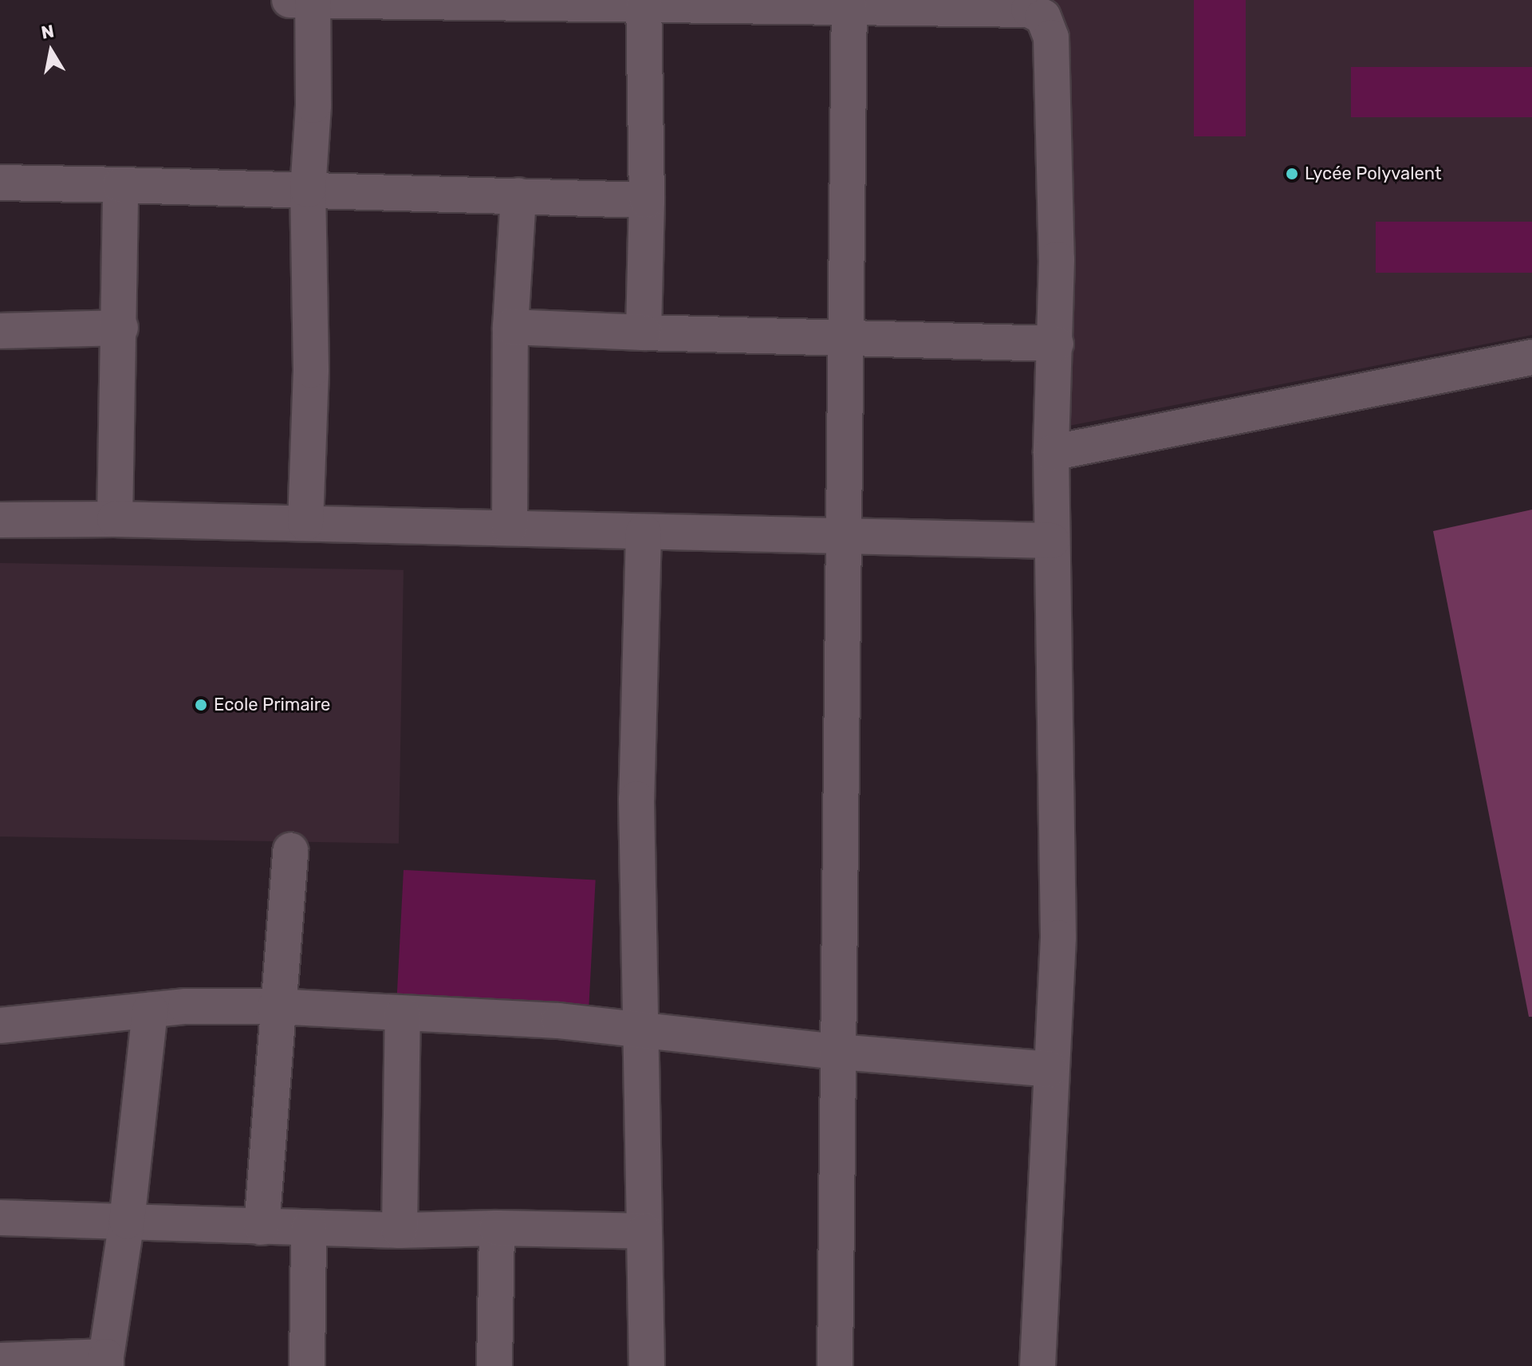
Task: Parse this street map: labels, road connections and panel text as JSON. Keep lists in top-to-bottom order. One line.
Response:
{"places":["Lycée Polyvalent","Ecole Primaire"],"north":"top"}
